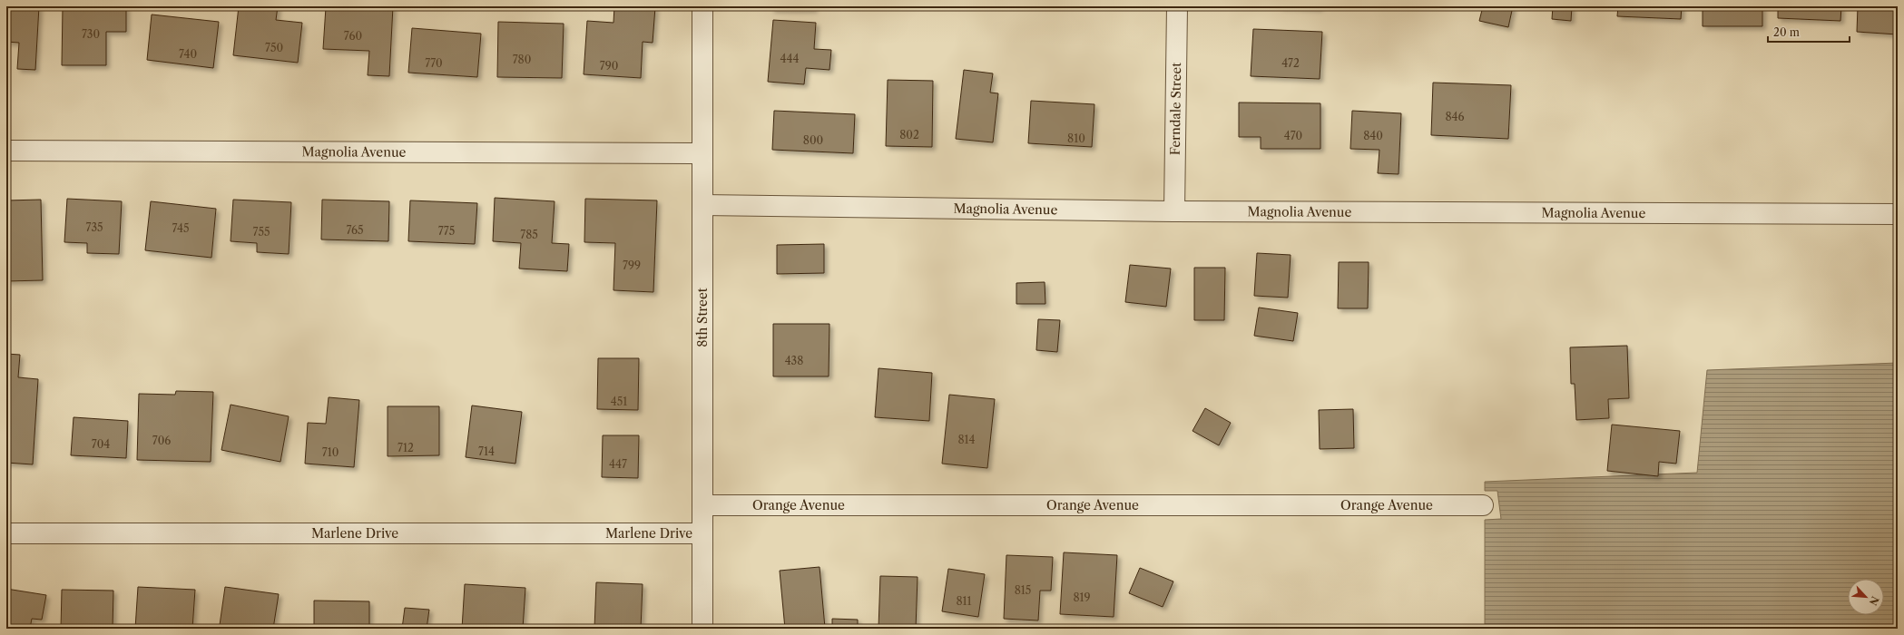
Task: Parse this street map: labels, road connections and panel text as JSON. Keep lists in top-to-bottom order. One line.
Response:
{"streets":{"street":["Ferndale Street","Magnolia Avenue","8th Street","Orange Avenue","Marlene Drive"]},"crossings":[["Ferndale Street","Magnolia Avenue"],["Magnolia Avenue","8th Street"],["8th Street","Orange Avenue"],["8th Street","Marlene Drive"]],"house_numbers":["730","760","750","740","444","780","770","472","790","846","802","470","840","810","800","735","745","765","775","755","785","799","438","451","814","706","704","712","714","710","447","815","819","811"],"scale_bar":"20 m","north":"bottom right"}
